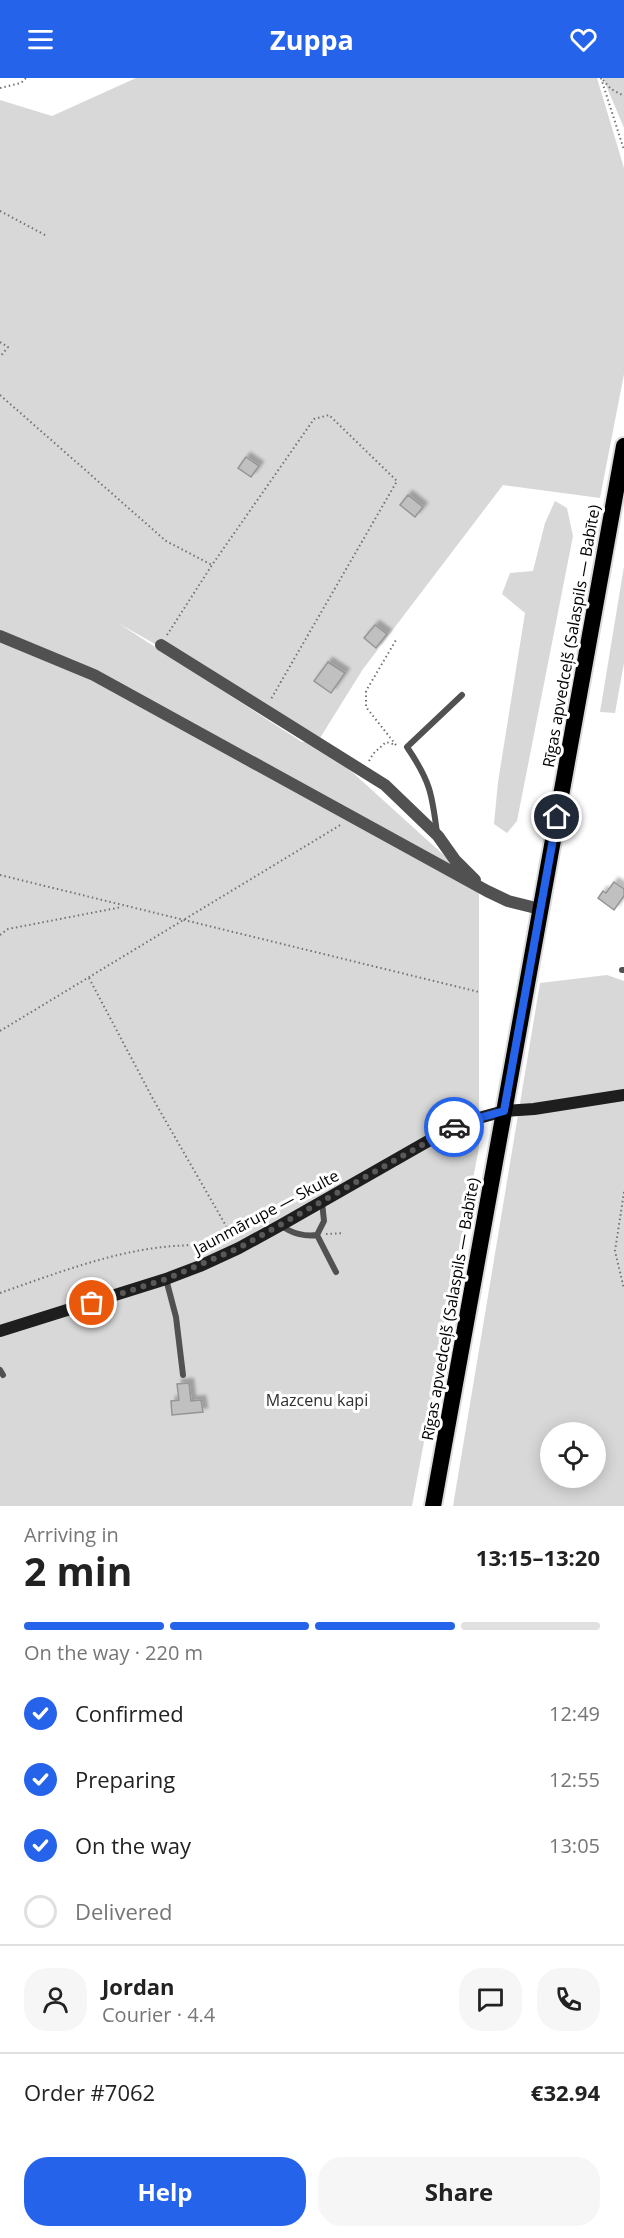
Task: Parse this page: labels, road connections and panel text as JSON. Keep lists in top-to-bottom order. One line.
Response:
{"streets":{"highway":["Rīgas apvedceļš (Salaspils — Babīte)"],"main road":["Jaunmārupe — Skulte"]},"crossings":[["Rīgas apvedceļš (Salaspils — Babīte)","Jaunmārupe — Skulte"]],"parks":["Mazcenu kapi"],"page":{"header":"Zuppa","heading":["2 min","Arriving in","13:15–13:20"],"panel":["Jordan","Courier · 4.4","Order #7062","€32.94"],"bar":"On the way · 220 m","list":[["Confirmed","12:49"],["Preparing","12:55"],["On the way","13:05"],"Delivered"],"buttons":["Help","Share"]}}
